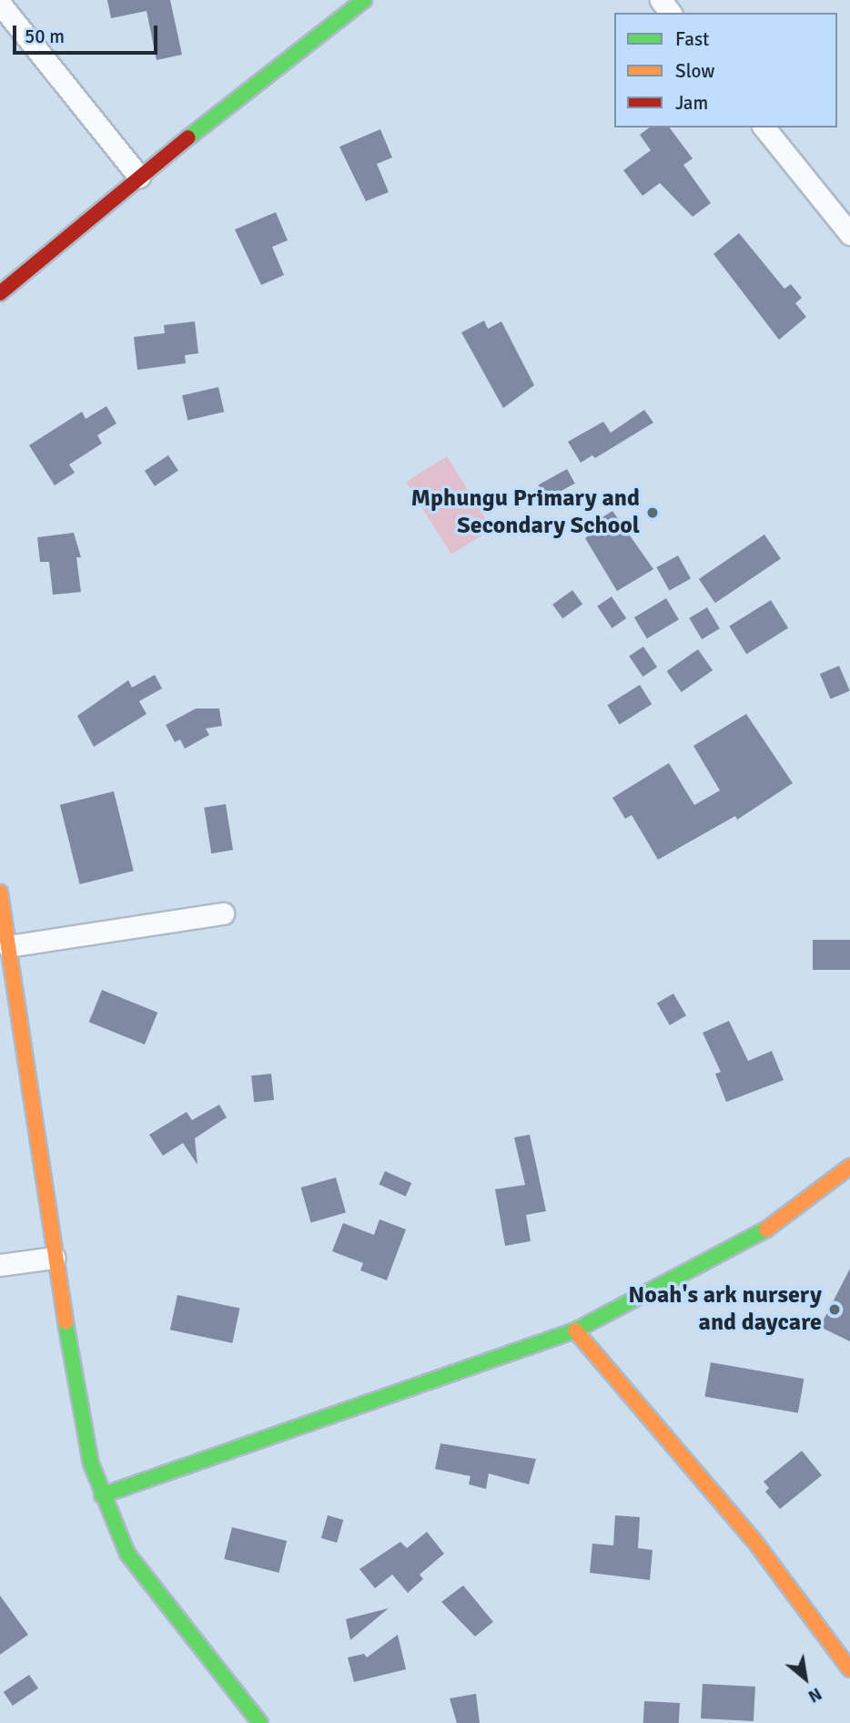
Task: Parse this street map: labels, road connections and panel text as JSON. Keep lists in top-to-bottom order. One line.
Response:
{"places":["Mphungu Primary and Secondary School","Noah's ark nursery and daycare"],"legend":["Fast","Slow","Jam"],"scale_bar":"50 m","north":"bottom right"}
